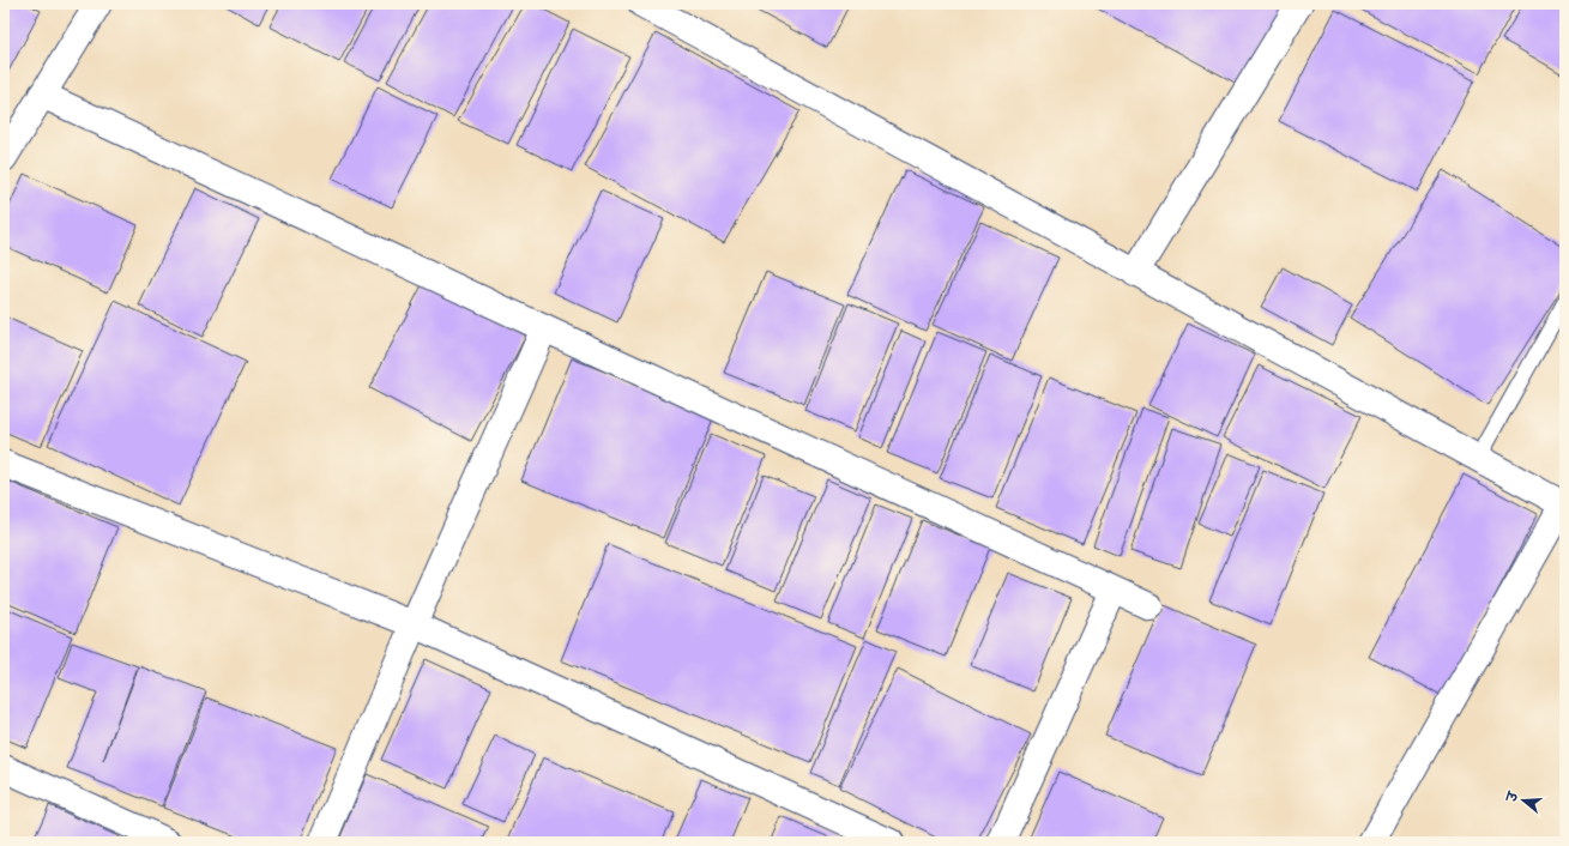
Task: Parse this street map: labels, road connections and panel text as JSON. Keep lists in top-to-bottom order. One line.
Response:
{"north":"left"}
